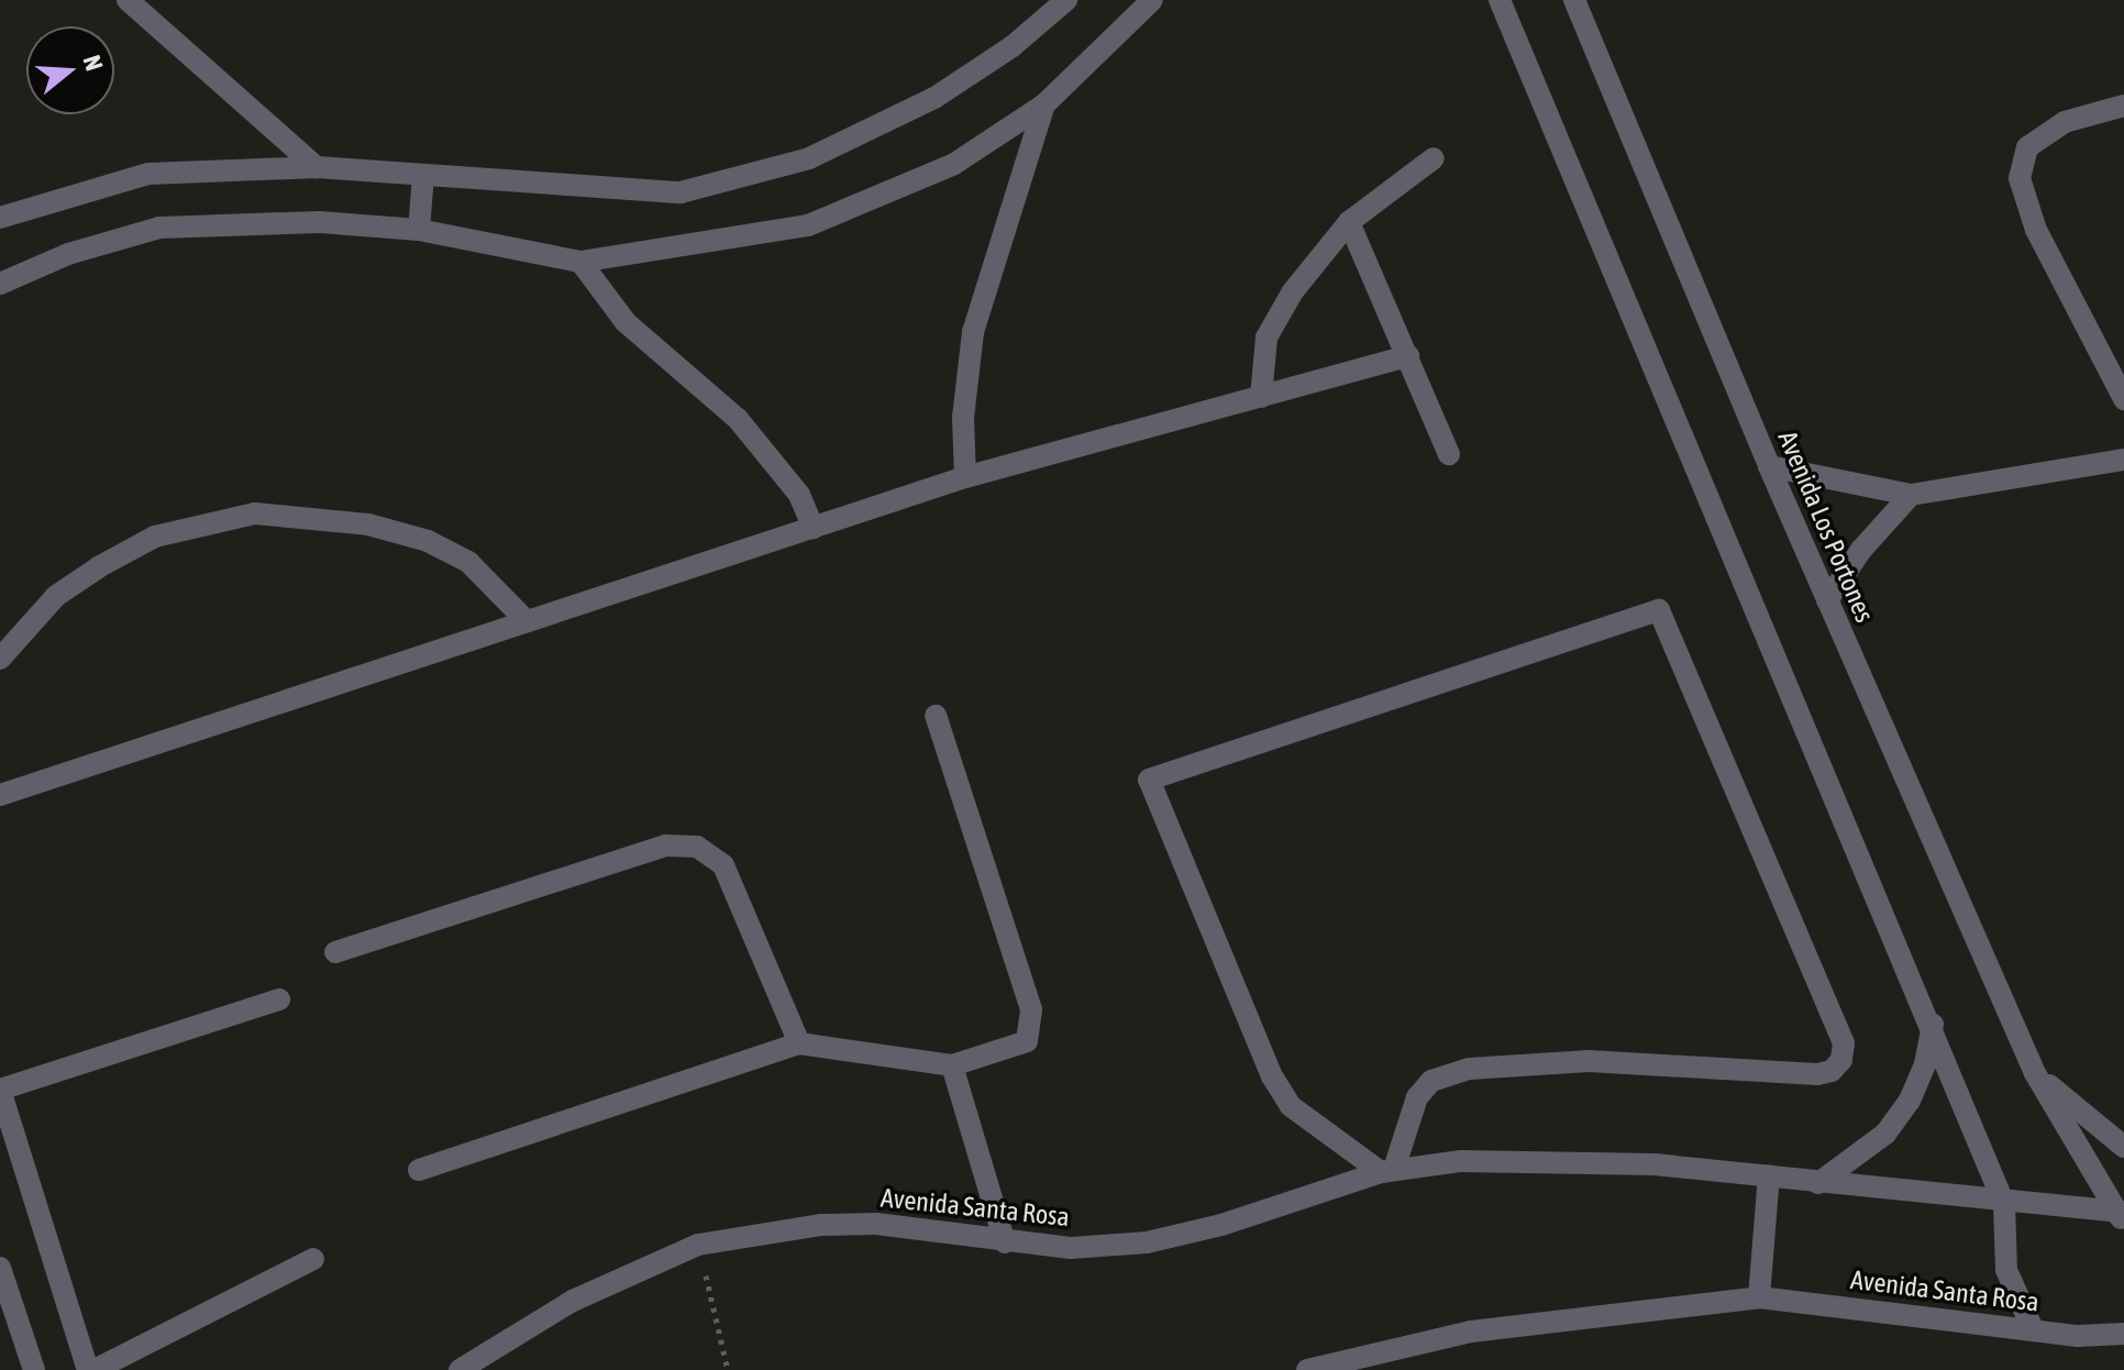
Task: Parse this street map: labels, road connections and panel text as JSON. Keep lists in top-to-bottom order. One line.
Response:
{"streets":{"street":["Avenida Los Portones","Avenida Santa Rosa"]},"crossings":[["Avenida Los Portones","Avenida Santa Rosa"]],"north":"right"}
